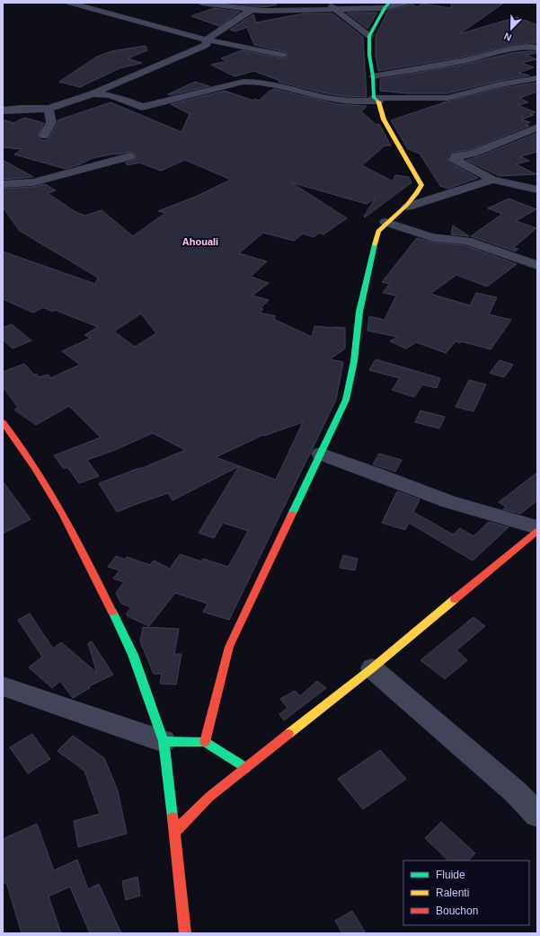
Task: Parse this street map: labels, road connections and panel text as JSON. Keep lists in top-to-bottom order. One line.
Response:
{"districts":["Ahouali"],"legend":["Fluide","Ralenti","Bouchon"],"north":"bottom left"}
